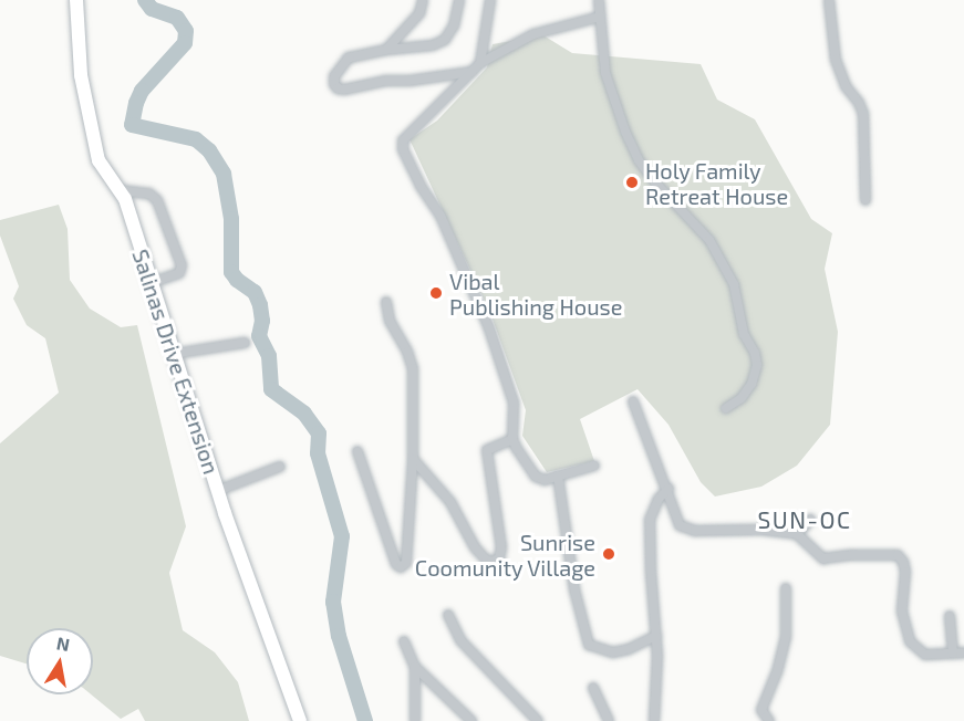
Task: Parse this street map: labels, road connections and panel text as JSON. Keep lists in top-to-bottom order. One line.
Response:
{"streets":{"street":["Salinas Drive Extension"]},"districts":["SUN-OC"],"places":["Holy Family Retreat House","Vibal Publishing House","Sunrise Coomunity Village"],"north":"top"}
